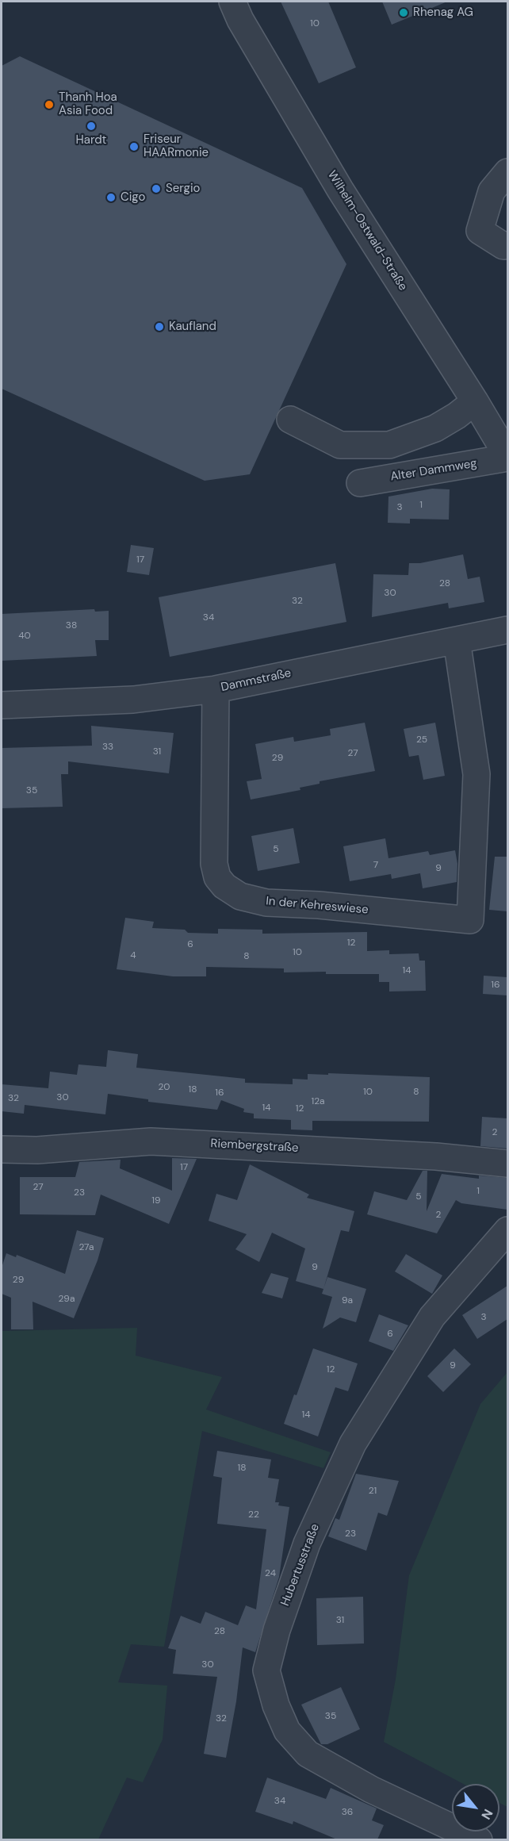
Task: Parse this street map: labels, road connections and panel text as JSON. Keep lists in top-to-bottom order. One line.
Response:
{"streets":{"street":["Wilhelm-Ostwald-Straße","Alter Dammweg","Dammstraße","In der Kehreswiese","Riembergstraße","Hubertusstraße"]},"crossings":[["Wilhelm-Ostwald-Straße","Alter Dammweg"],["Dammstraße","In der Kehreswiese"]],"places":["Rhenag AG","Thanh Hoa Asia Food","Hardt","Friseur HAARmonie","Sergio","Cigo","Kaufland"],"house_numbers":["10","1","3","17","28","30","32","34","38","40","25","33","31","27","29","35","5","7","9","12","6","10","4","8","14","16","20","18","10","8","16","30","32","12a","14","12","2","17","27","1","23","5","19","2","27a","9","29","29a","9a","3","6","9","12","14","18","21","22","23","24","31","28","30","35","32","34","36"],"north":"bottom right"}
